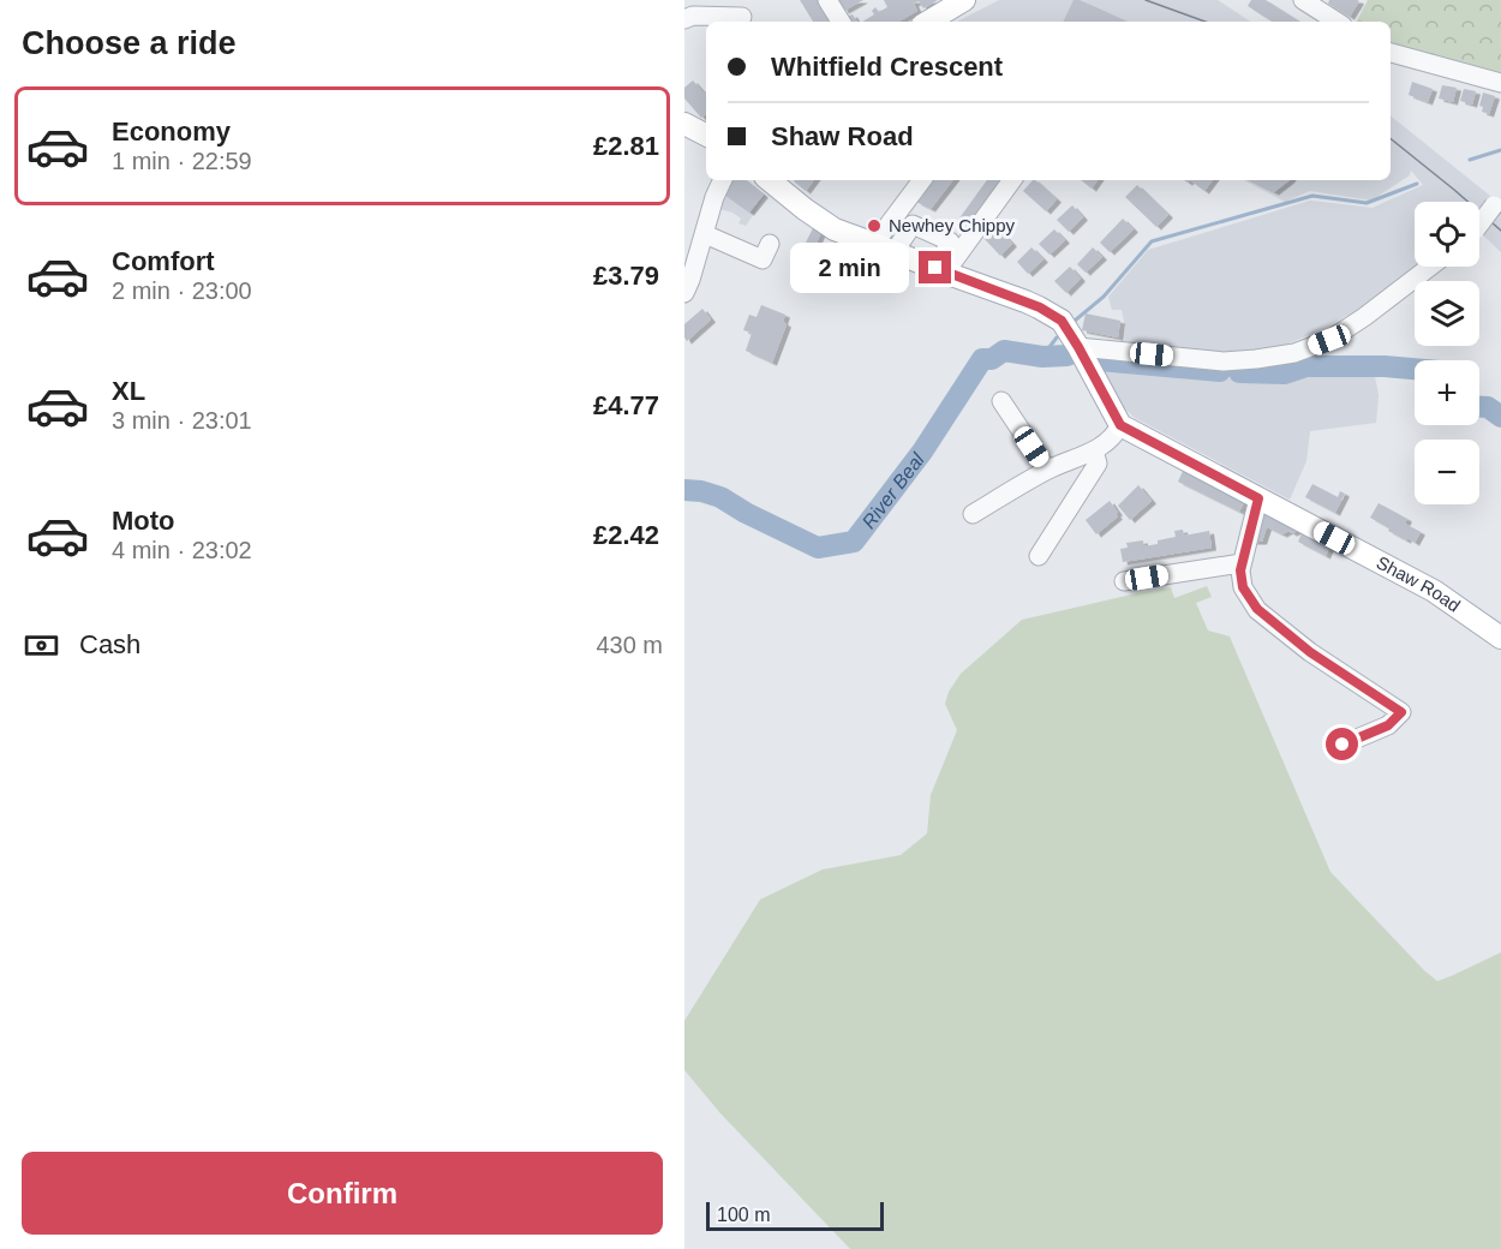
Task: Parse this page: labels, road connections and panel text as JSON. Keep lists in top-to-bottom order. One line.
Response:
{"streets":{"main road":["Shaw Road"]},"water":["River Beal"],"places":["Newhey Chippy"],"scale_bar":"100 m","page":{"heading":"Choose a ride","banner":["Whitfield Crescent","Shaw Road"],"list":[{"name":"Economy","note":"1 min · 22:59","value":"£2.81"},{"name":"Comfort","note":"2 min · 23:00","value":"£3.79"},{"name":"XL","note":"3 min · 23:01","value":"£4.77"},{"name":"Moto","note":"4 min · 23:02","value":"£2.42"}],"map_buttons":["+","−"],"bubble":"2 min","pay":["Cash","430 m"],"buttons":"Confirm","scale":"100 m"}}
